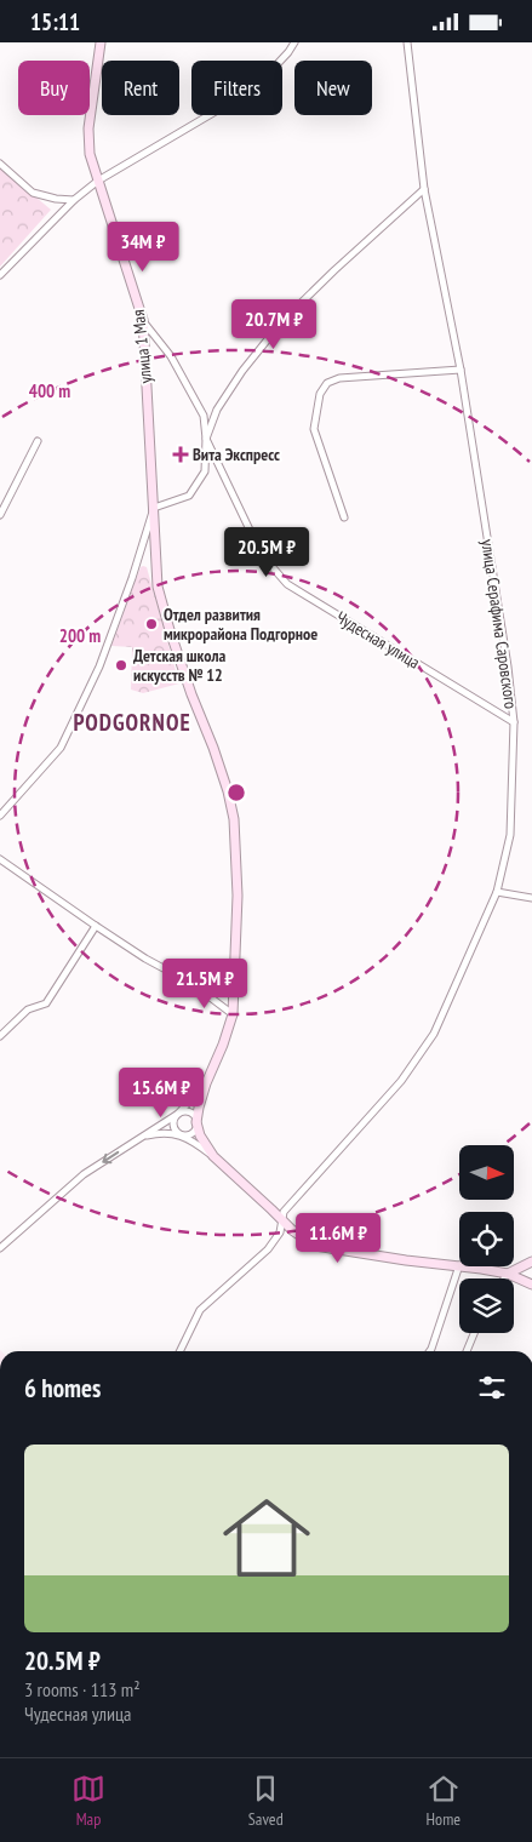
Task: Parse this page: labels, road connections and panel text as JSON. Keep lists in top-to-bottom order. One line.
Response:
{"streets":{"street":["улица 1 Мая","улица Серафима Саровского","Чудесная улица"]},"crossings":[["улица 1 Мая","Чудесная улица"],["улица Серафима Саровского","Чудесная улица"]],"districts":["PODGORNOE"],"places":{"health":["Вита Экспресс"],"other":["Отдел развития микрорайона Подгорное","Детская школа искусств № 12"]},"north":"right","page":{"status":"15:11","chip":["Buy","Rent","Filters","New"],"price":["34M ₽","20.7M ₽","20.5M ₽","21.5M ₽","15.6M ₽","11.6M ₽"],"heading":"6 homes","list":[{"name":"20.5M ₽","note":"3 rooms · 113 m² · Чудесная улица"}],"tabs":["Map","Saved","Home"]},"rings":["400 m","200 m"]}
